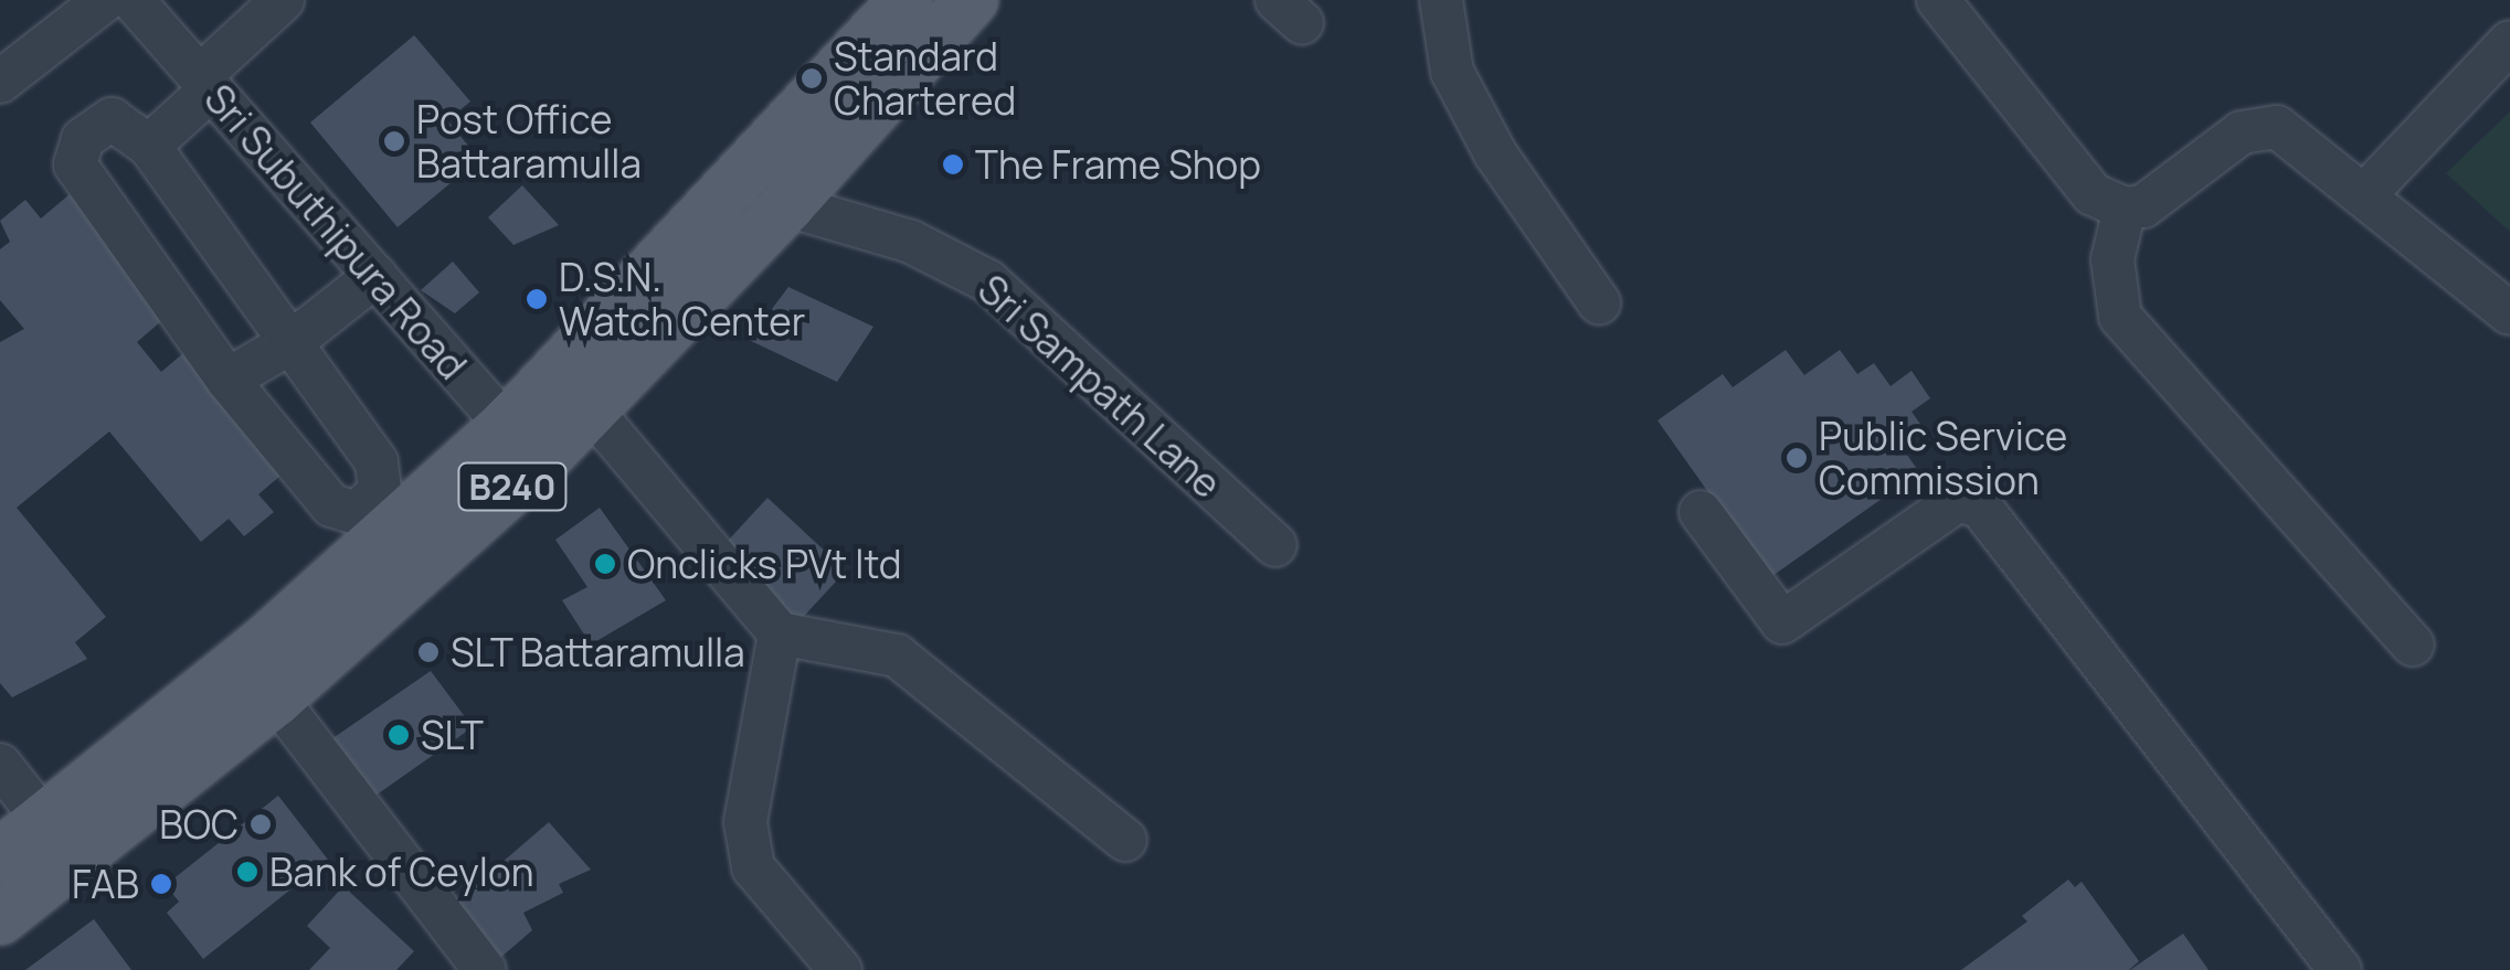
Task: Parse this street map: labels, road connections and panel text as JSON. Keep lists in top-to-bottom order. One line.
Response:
{"streets":{"main road":["B240"],"street":["Sri Subuthipura Road","Sri Sampath Lane"]},"crossings":[["Sri Subuthipura Road","B240"],["Sri Sampath Lane","B240"]],"places":["Standard Chartered","Post Office Battaramulla","The Frame Shop","D.S.N. Watch Center","Public Service Commission","Onclicks PVt ltd","SLT Battaramulla","SLT","BOC","Bank of Ceylon","FAB"]}
